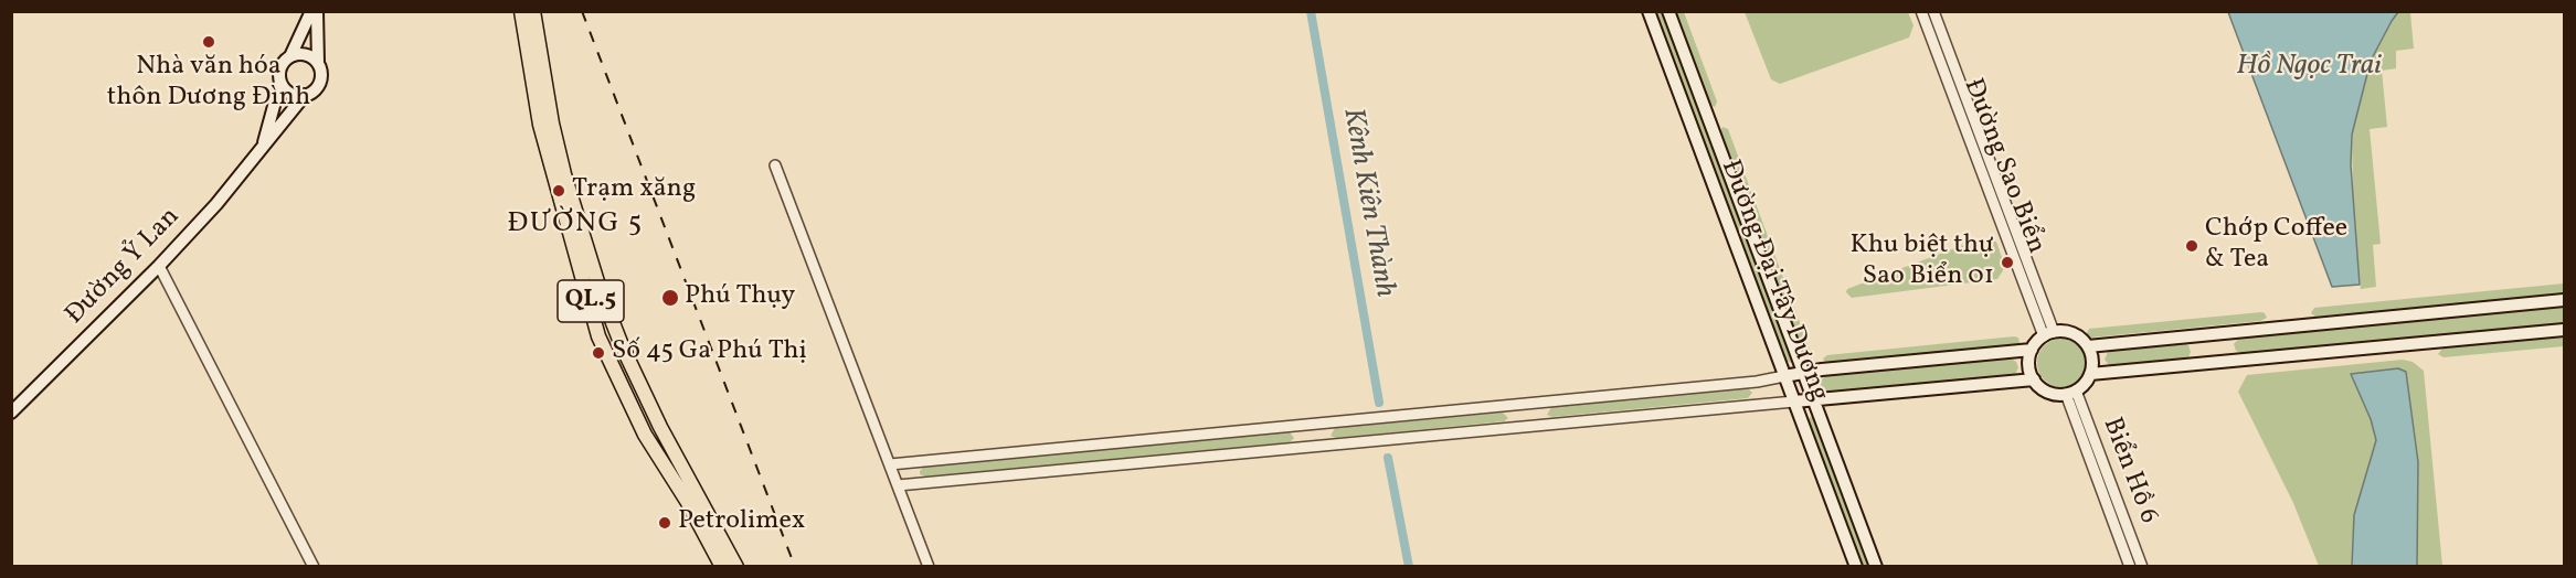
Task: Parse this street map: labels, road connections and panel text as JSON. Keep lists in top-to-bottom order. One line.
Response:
{"streets":{"highway":["QL.5"],"main road":["Đường Ỷ Lan","Đường Đại Tây Dương"],"street":["Đường Sao Biển","Biển Hồ 6"]},"crossings":[["Đường Sao Biển","Biển Hồ 6"]],"districts":["ĐƯỜNG 5"],"water":["Hồ Ngọc Trai","Kênh Kiên Thành"],"places":["Nhà văn hóa thôn Dương Đình","Trạm xăng","Chớp Coffee & Tea","Khu biệt thự Sao Biển 01","Phú Thụy","Số 45 Ga Phú Thị","Petrolimex"]}
